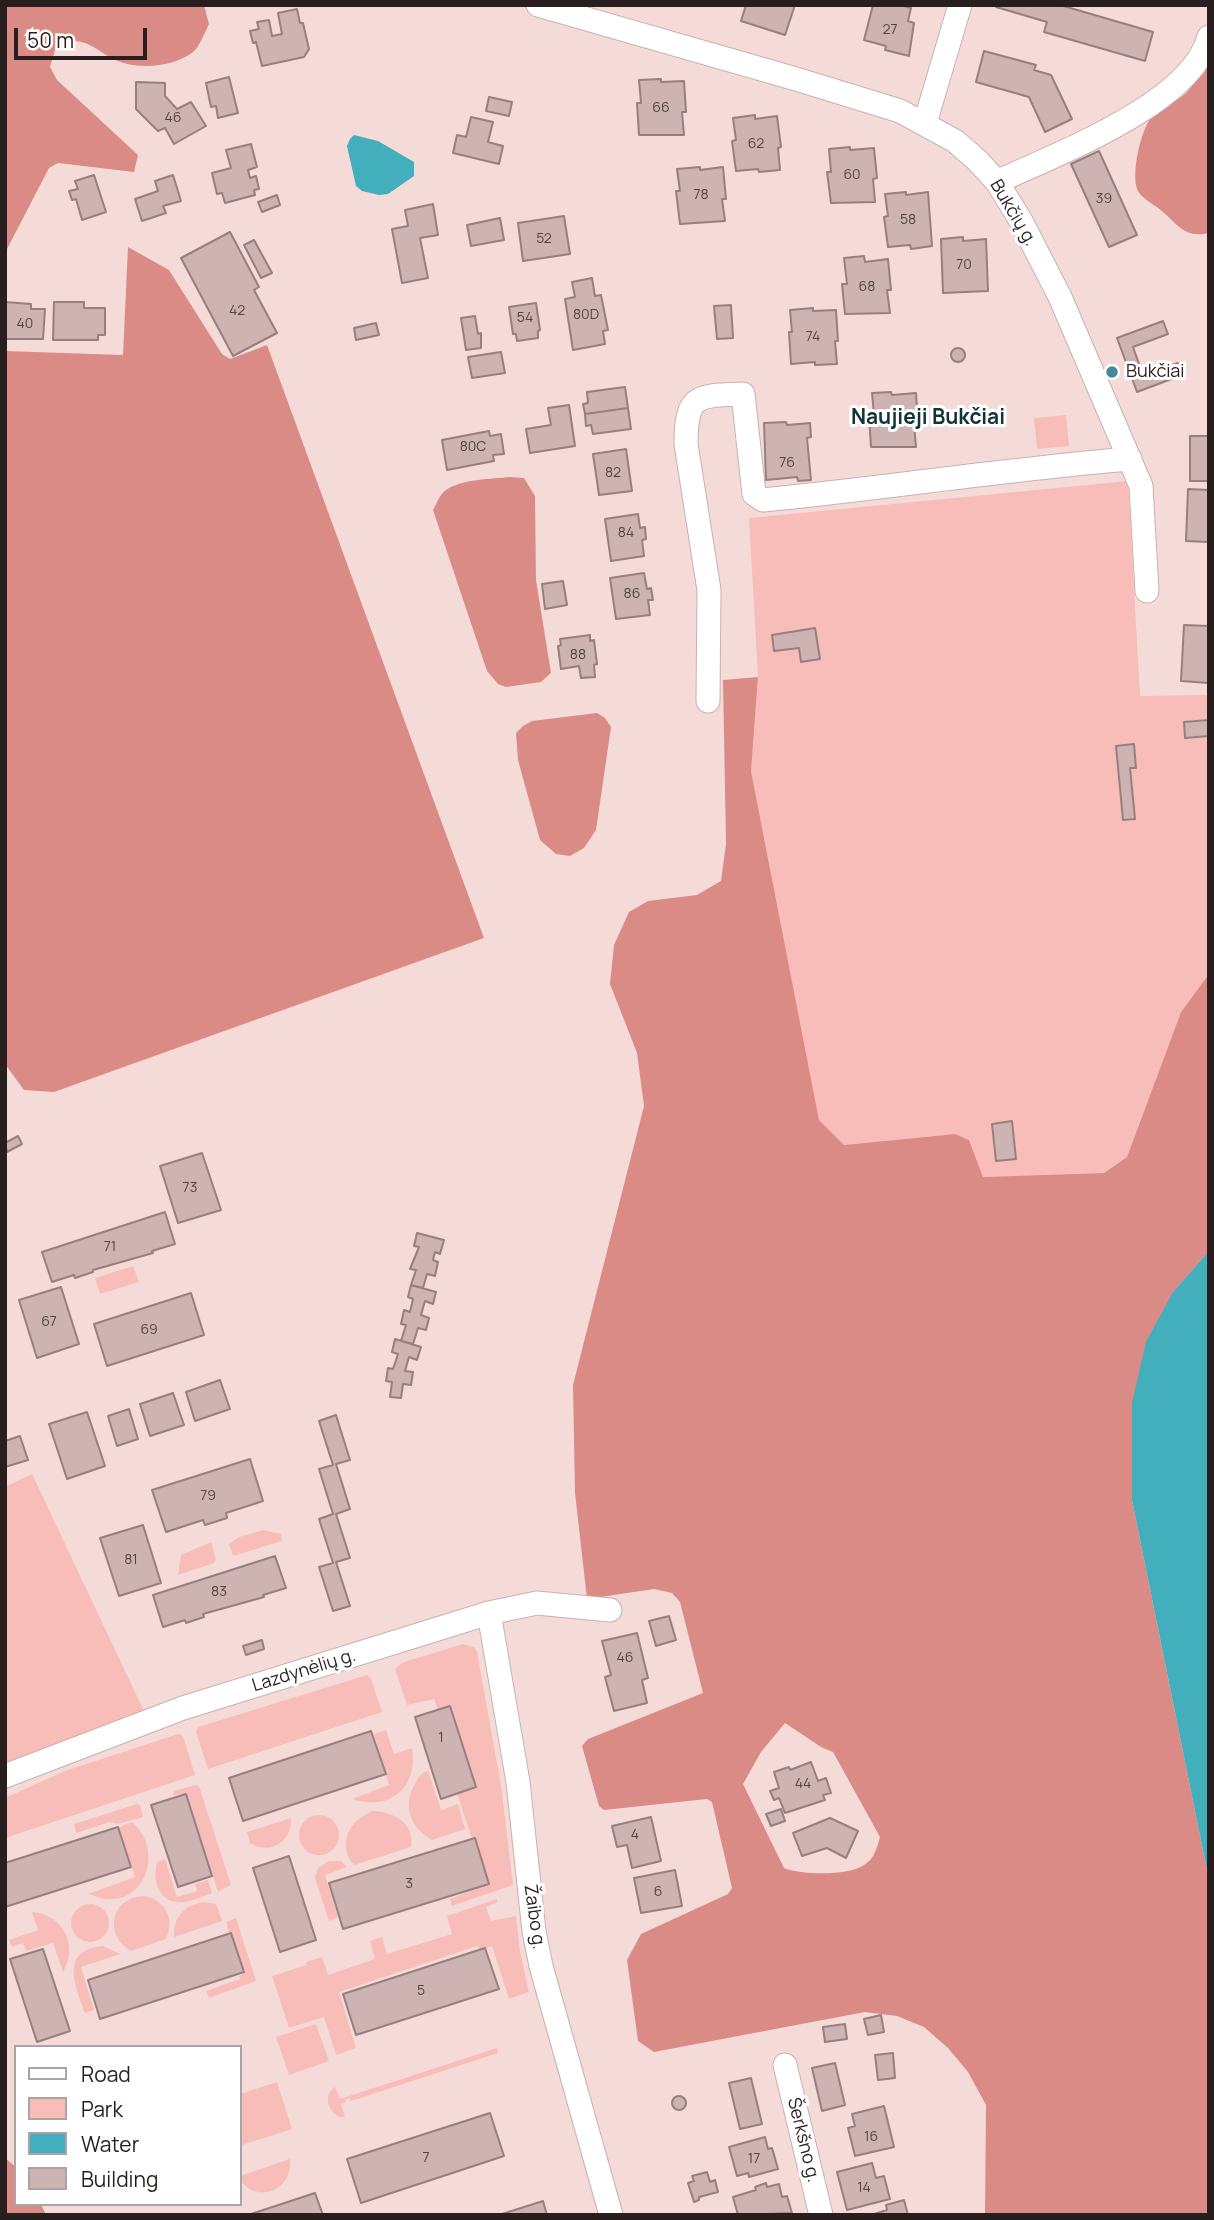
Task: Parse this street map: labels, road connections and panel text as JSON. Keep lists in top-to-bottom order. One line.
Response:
{"streets":{"street":["Bukčių g.","Lazdynėlių g.","Žaibo g.","Šerkšno g."]},"crossings":[["Lazdynėlių g.","Žaibo g."]],"districts":["Naujieji Bukčiai"],"places":["Bukčiai"],"house_numbers":["27","66","46","62","60","78","39","58","52","70","68","42","80D","54","40","74","80C","76","82","84","86","88","73","71","67","69","79","81","83","46","1","44","4","3","6","5","16","7","17","14"],"legend":["Road","Park","Water","Building"],"scale_bar":"50 m"}
